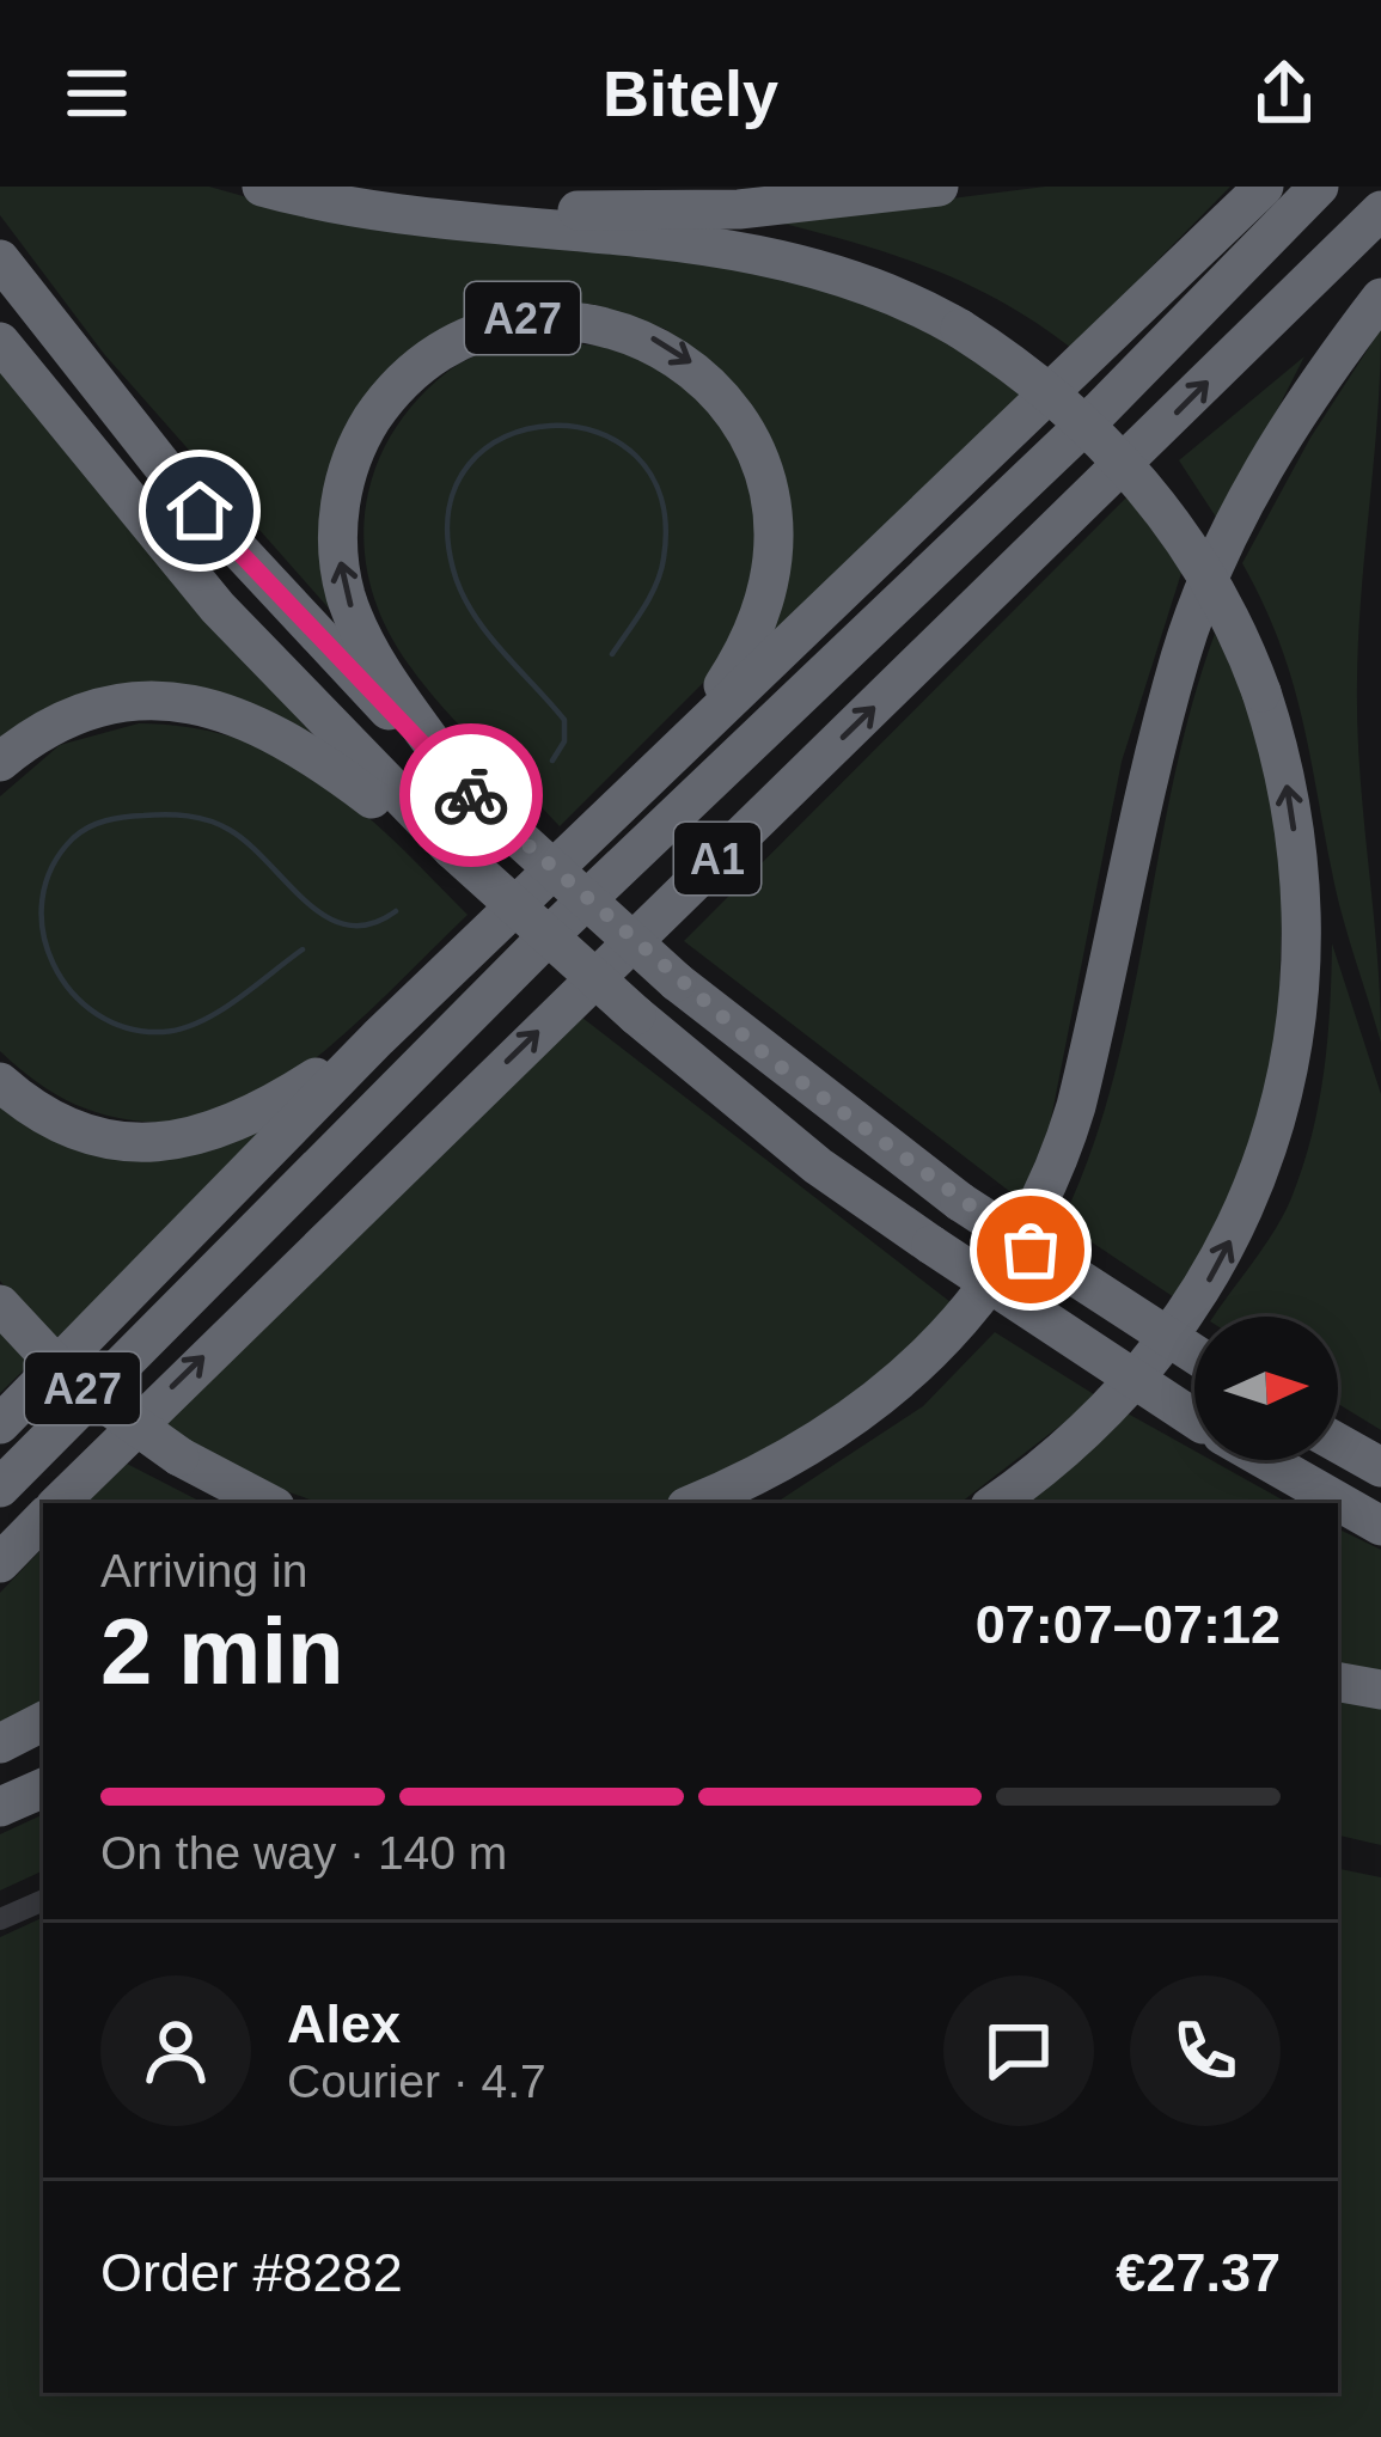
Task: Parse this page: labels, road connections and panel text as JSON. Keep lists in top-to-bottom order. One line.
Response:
{"streets":{"highway":["A27","A1"]},"crossings":[["A27","A1"]],"north":"right","page":{"header":"Bitely","heading":["2 min","Arriving in","07:07–07:12"],"panel":["Alex","Courier · 4.7","Order #8282","€27.37"],"bar":"On the way · 140 m"}}
